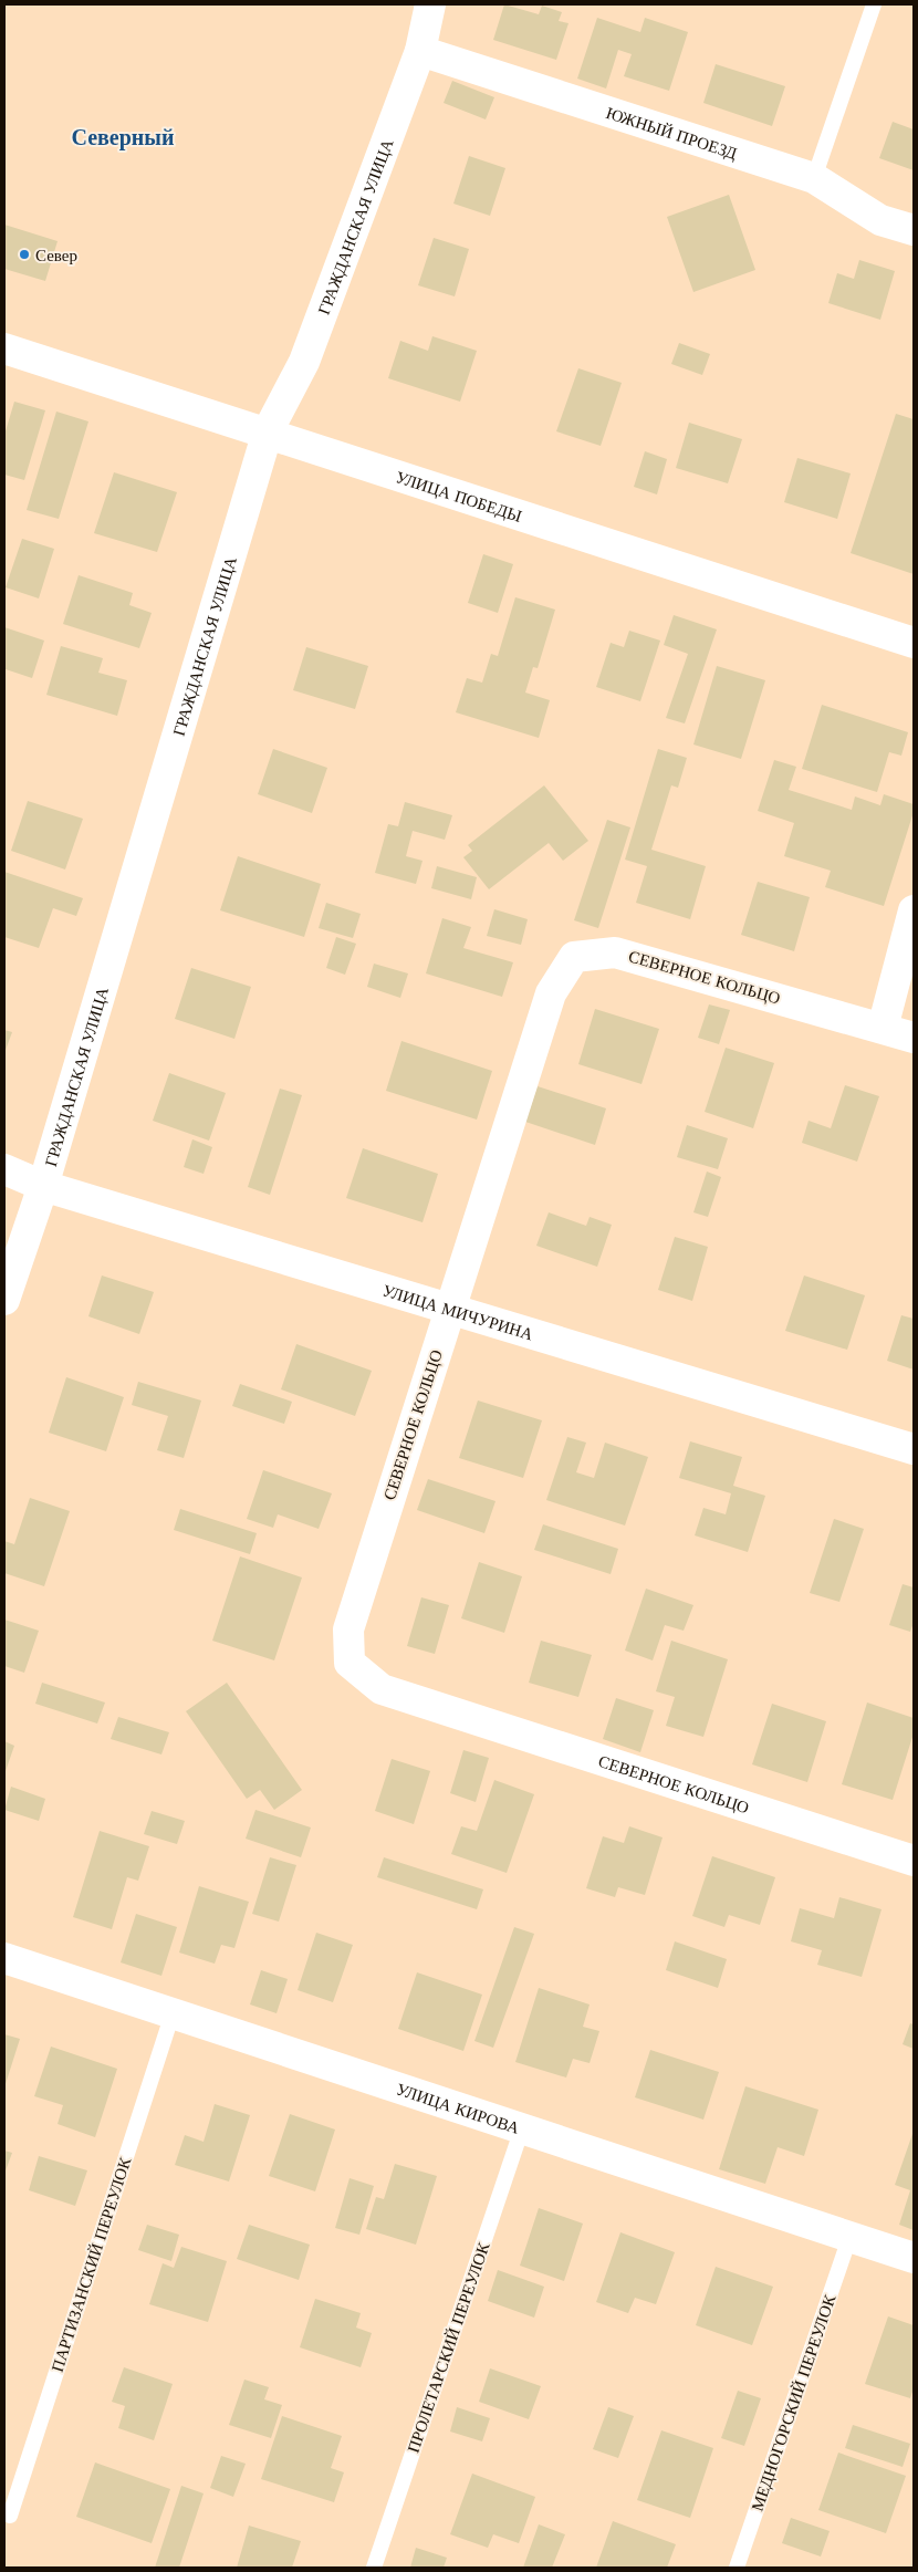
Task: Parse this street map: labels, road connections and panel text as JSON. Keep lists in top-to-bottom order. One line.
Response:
{"streets":{"street":["ЮЖНЫЙ ПРОЕЗД","ГРАЖДАНСКАЯ УЛИЦА","УЛИЦА ПОБЕДЫ","СЕВЕРНОЕ КОЛЬЦО","УЛИЦА МИЧУРИНА","УЛИЦА КИРОВА"],"lane":["ПАРТИЗАНСКИЙ ПЕРЕУЛОК","ПРОЛЕТАРСКИЙ ПЕРЕУЛОК","МЕДНОГОРСКИЙ ПЕРЕУЛОК"]},"crossings":[["ЮЖНЫЙ ПРОЕЗД","ГРАЖДАНСКАЯ УЛИЦА"],["ГРАЖДАНСКАЯ УЛИЦА","УЛИЦА ПОБЕДЫ"],["ГРАЖДАНСКАЯ УЛИЦА","УЛИЦА МИЧУРИНА"],["СЕВЕРНОЕ КОЛЬЦО","УЛИЦА МИЧУРИНА"],["УЛИЦА КИРОВА","ПАРТИЗАНСКИЙ ПЕРЕУЛОК"],["УЛИЦА КИРОВА","ПРОЛЕТАРСКИЙ ПЕРЕУЛОК"],["УЛИЦА КИРОВА","МЕДНОГОРСКИЙ ПЕРЕУЛОК"]],"districts":["Северный"],"places":["Север"]}
